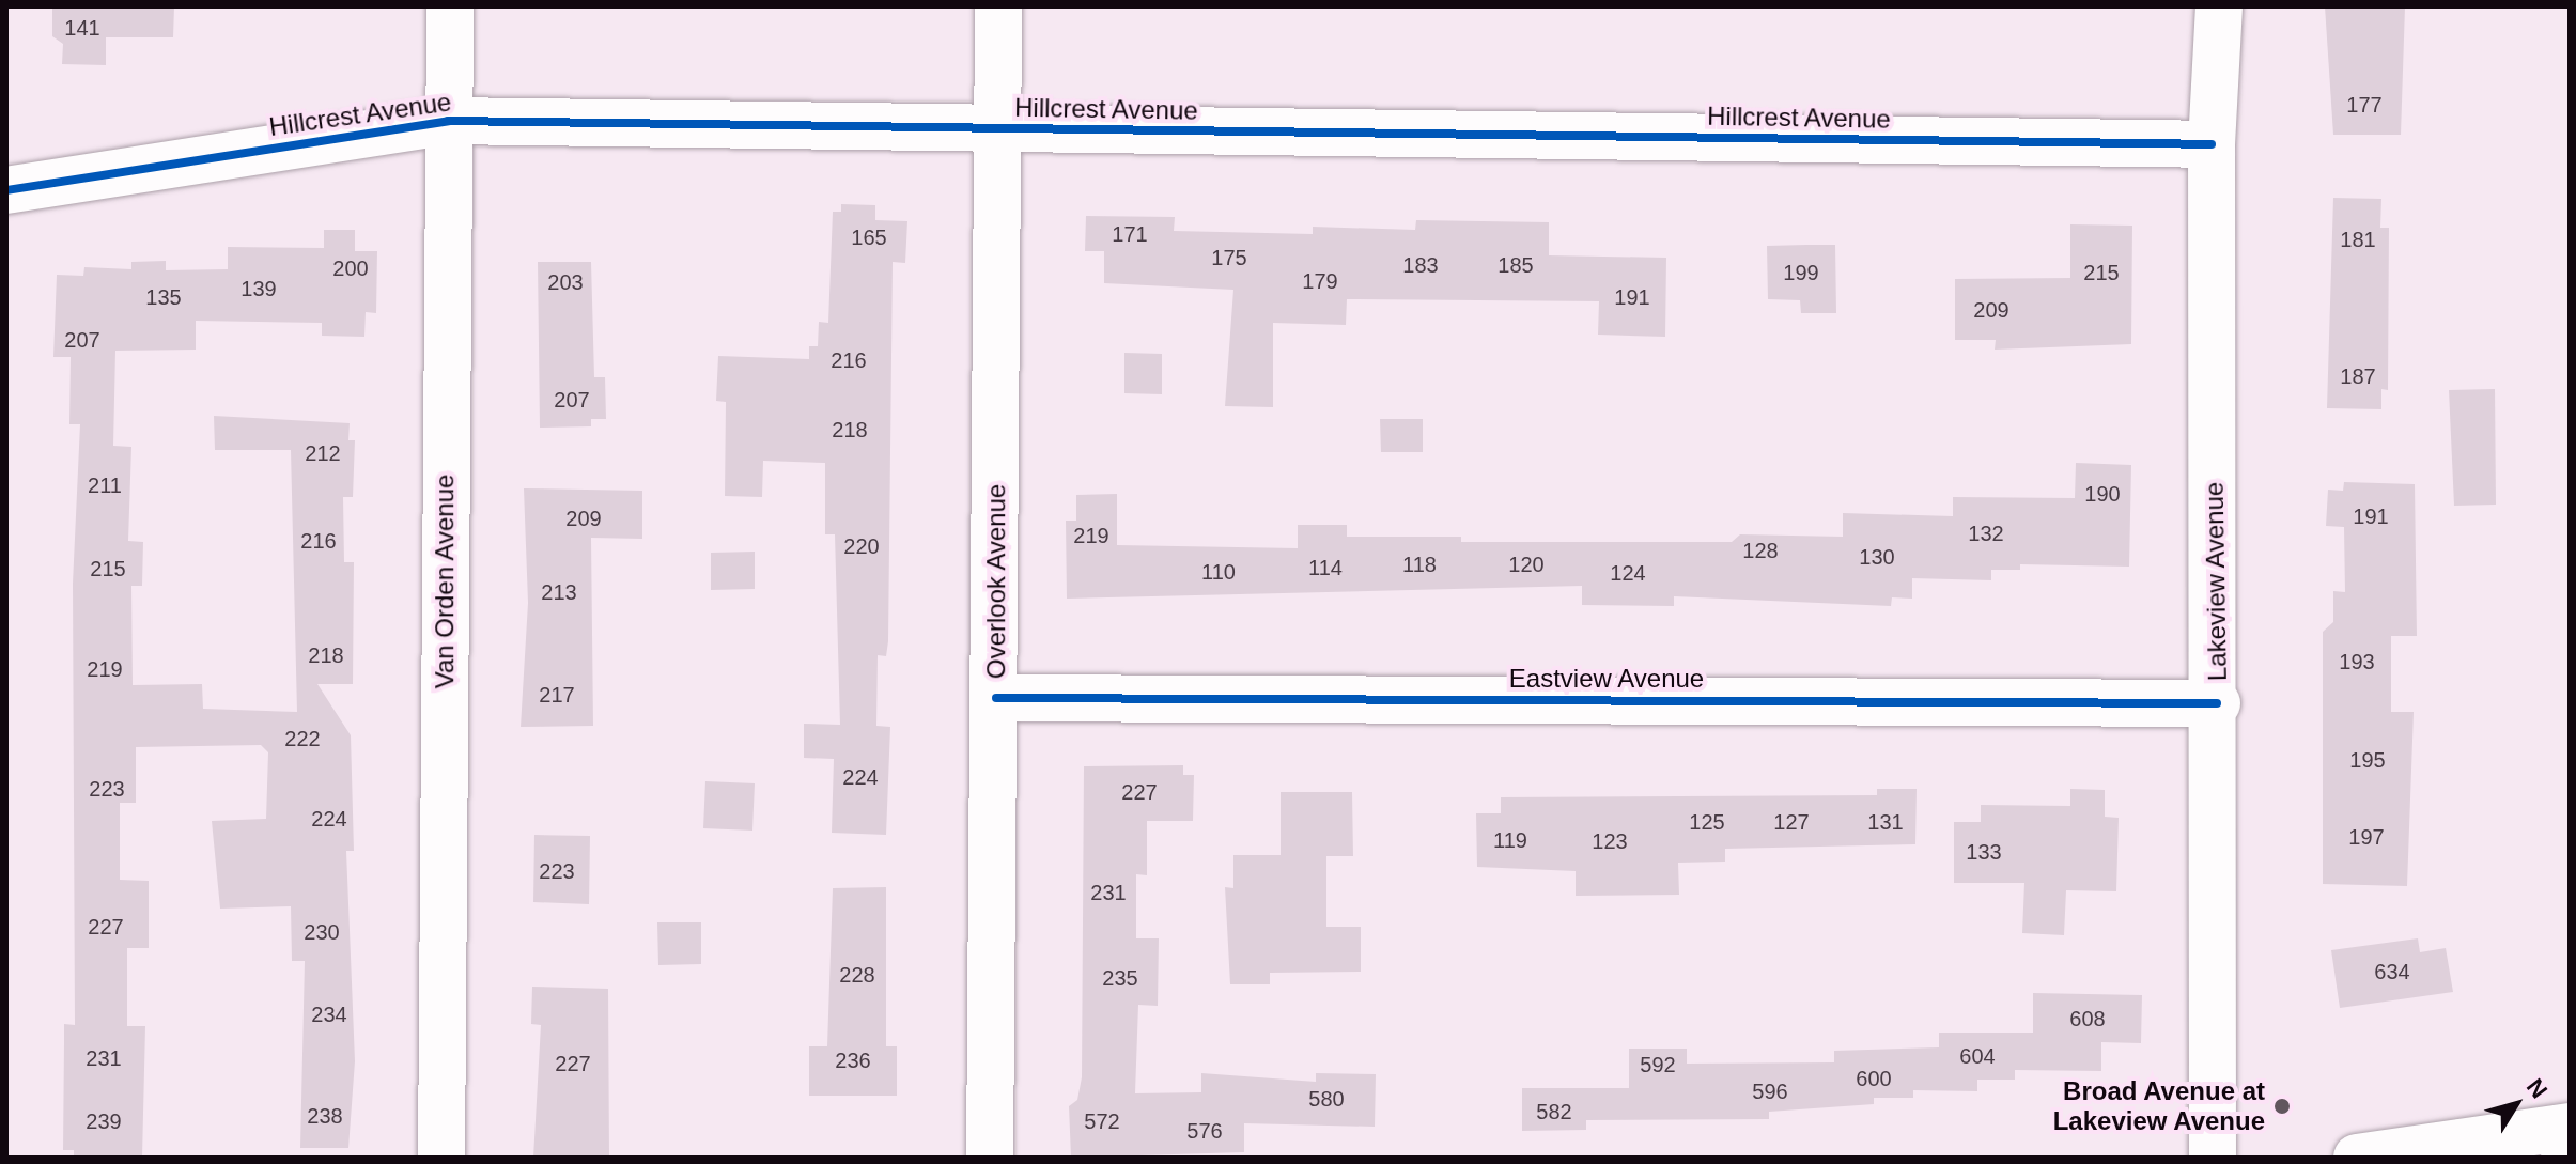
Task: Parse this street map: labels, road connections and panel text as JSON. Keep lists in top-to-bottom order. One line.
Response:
{"streets":{"main road":["Hillcrest Avenue","Van Orden Avenue","Overlook Avenue","Lakeview Avenue","Eastview Avenue"]},"crossings":[["Hillcrest Avenue","Van Orden Avenue"],["Hillcrest Avenue","Overlook Avenue"],["Hillcrest Avenue","Lakeview Avenue"],["Overlook Avenue","Eastview Avenue"],["Lakeview Avenue","Eastview Avenue"]],"places":["Broad Avenue at Lakeview Avenue"],"house_numbers":["141","177","171","165","181","175","183","185","200","199","215","179","203","139","135","191","209","207","216","187","207","218","212","211","190","191","209","132","219","216","220","128","130","118","120","114","215","110","124","213","218","193","219","217","222","195","224","223","227","224","125","127","131","197","119","123","133","223","231","227","230","634","228","235","234","608","604","231","236","227","592","600","596","580","582","238","239","572","576"],"north":"top right"}
